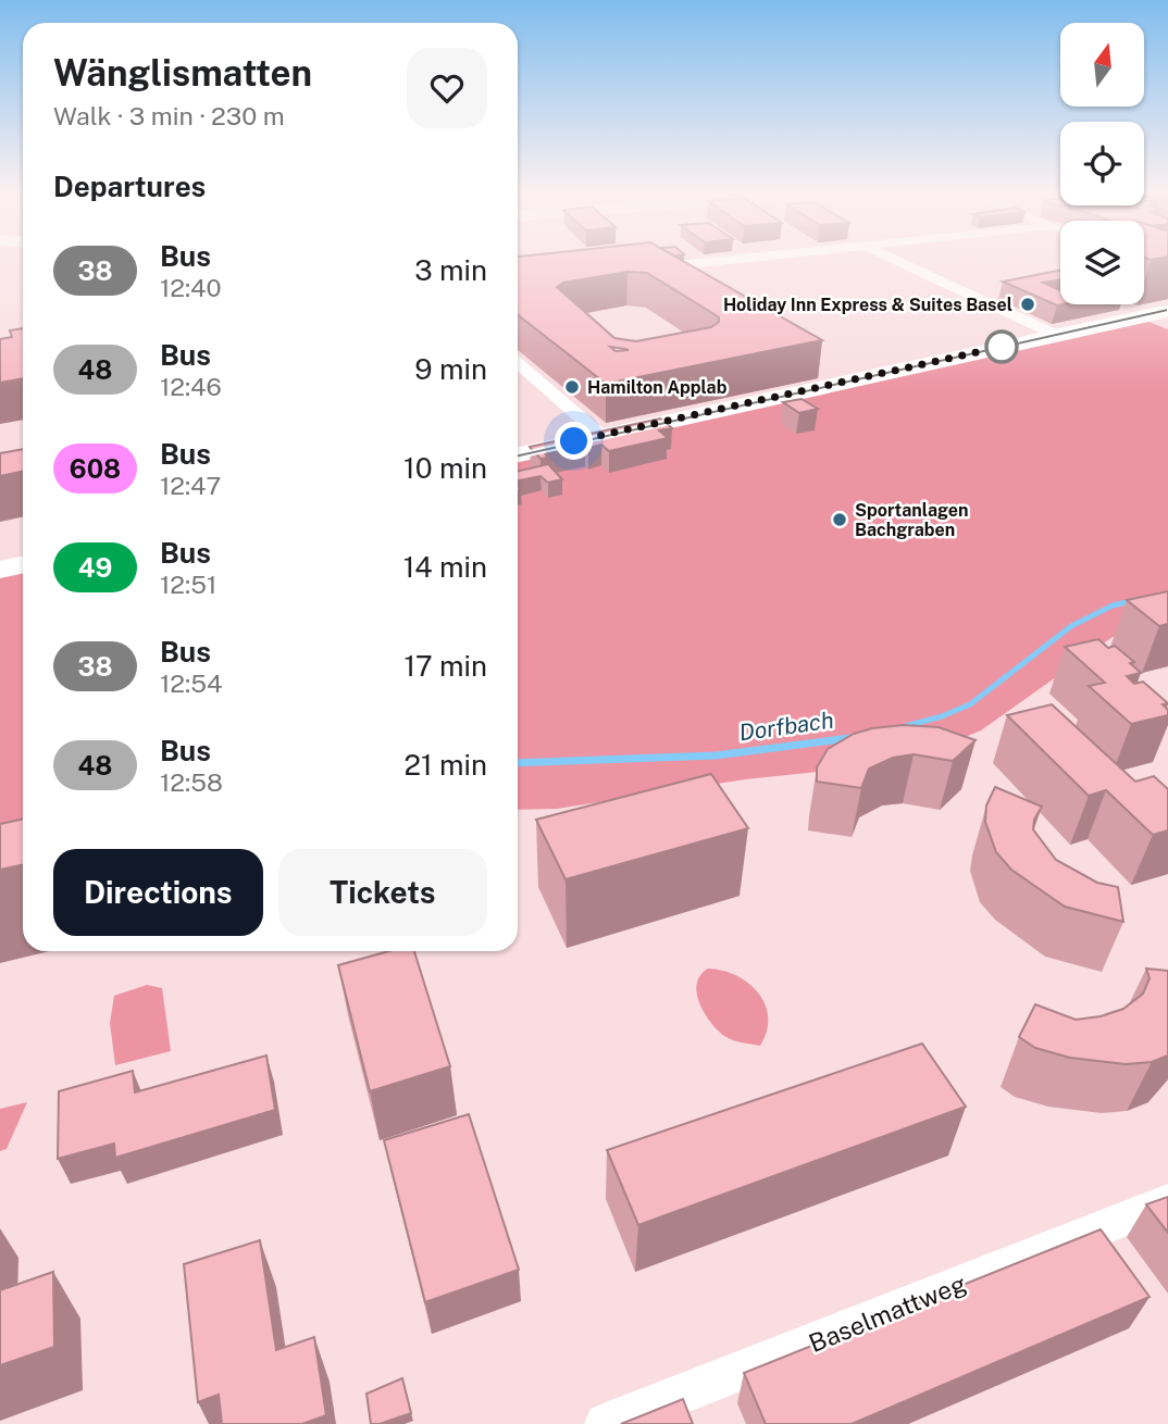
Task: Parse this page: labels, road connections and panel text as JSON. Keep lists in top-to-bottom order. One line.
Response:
{"streets":{"street":["Baselmattweg"]},"water":["Dorfbach"],"places":["Holiday Inn Express & Suites Basel","Hamilton Applab","Sportanlagen Bachgraben"],"lines":["bus line 38"],"north":"top","page":{"heading":[["Wänglismatten","Walk · 3 min · 230 m"],"Departures"],"list":[{"mark":"38","name":"Bus","note":"12:40","value":"3 min"},{"mark":"48","name":"Bus","note":"12:46","value":"9 min"},{"mark":"608","name":"Bus","note":"12:47","value":"10 min"},{"mark":"49","name":"Bus","note":"12:51","value":"14 min"},{"mark":"38","name":"Bus","note":"12:54","value":"17 min"},{"mark":"48","name":"Bus","note":"12:58","value":"21 min"}],"buttons":["Directions","Tickets"]}}
